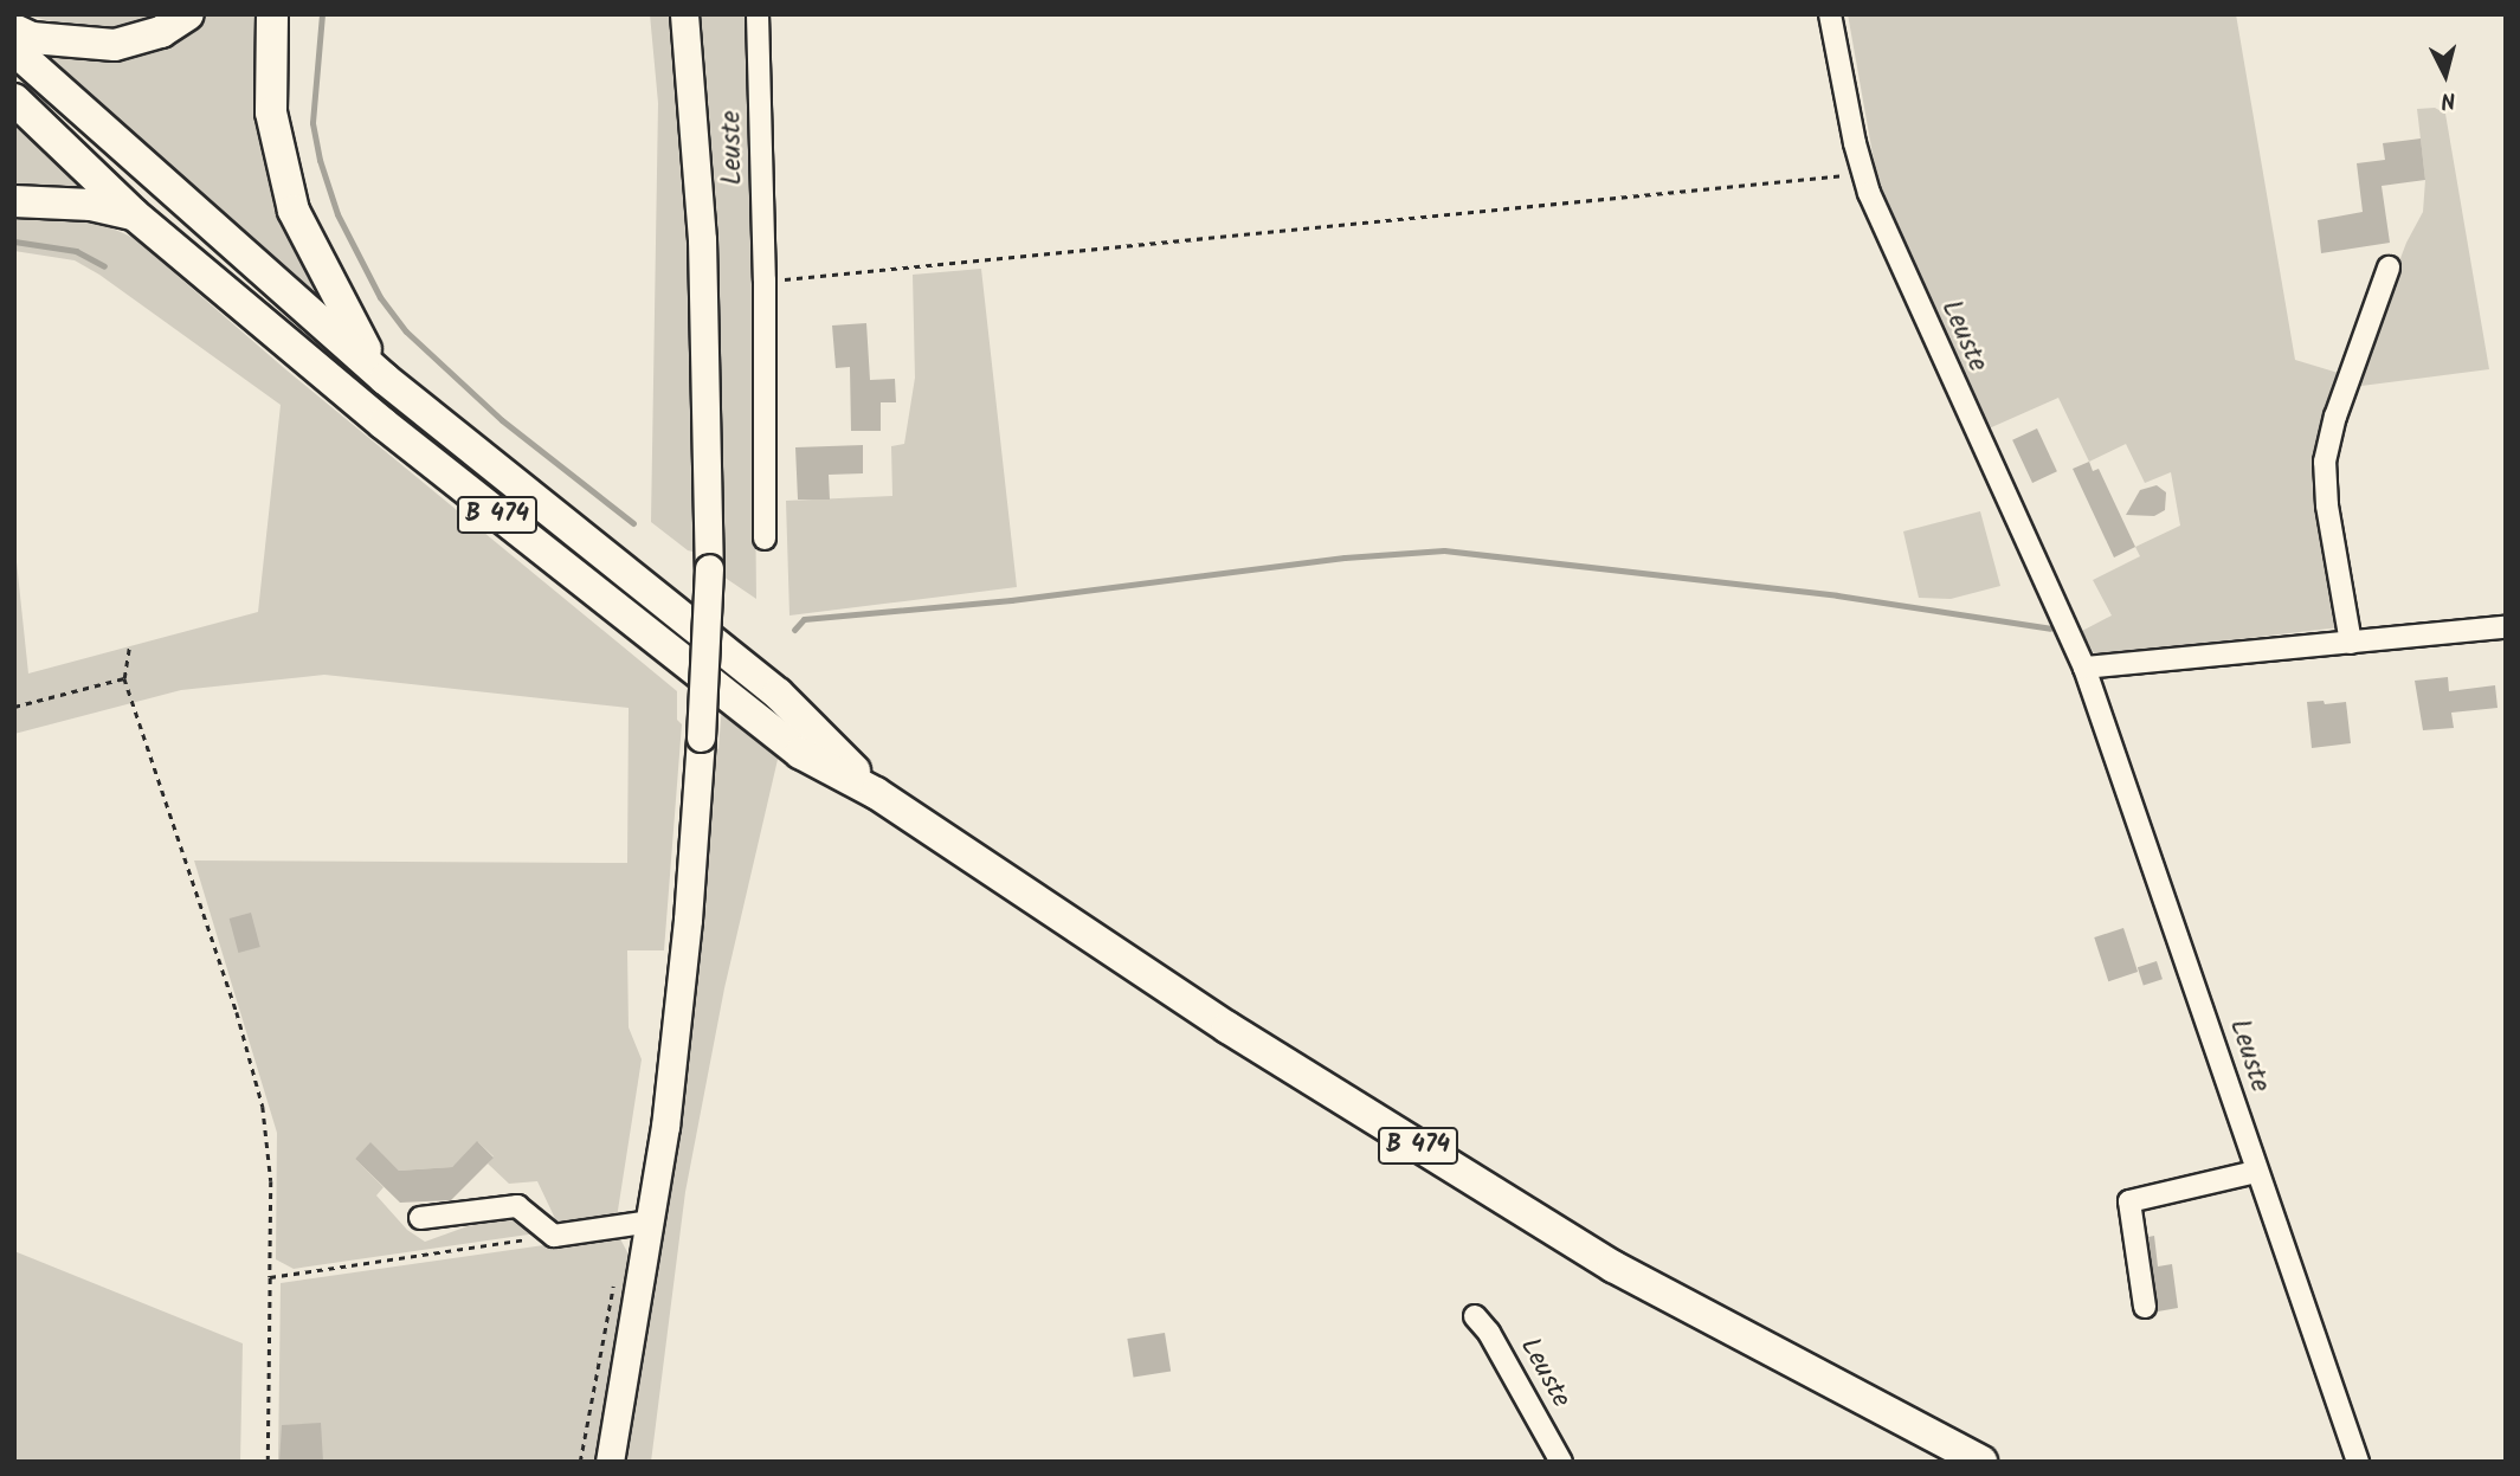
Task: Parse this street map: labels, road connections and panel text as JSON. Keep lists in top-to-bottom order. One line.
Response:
{"streets":{"highway":["B 474"],"street":["Leuste"]},"north":"bottom"}
